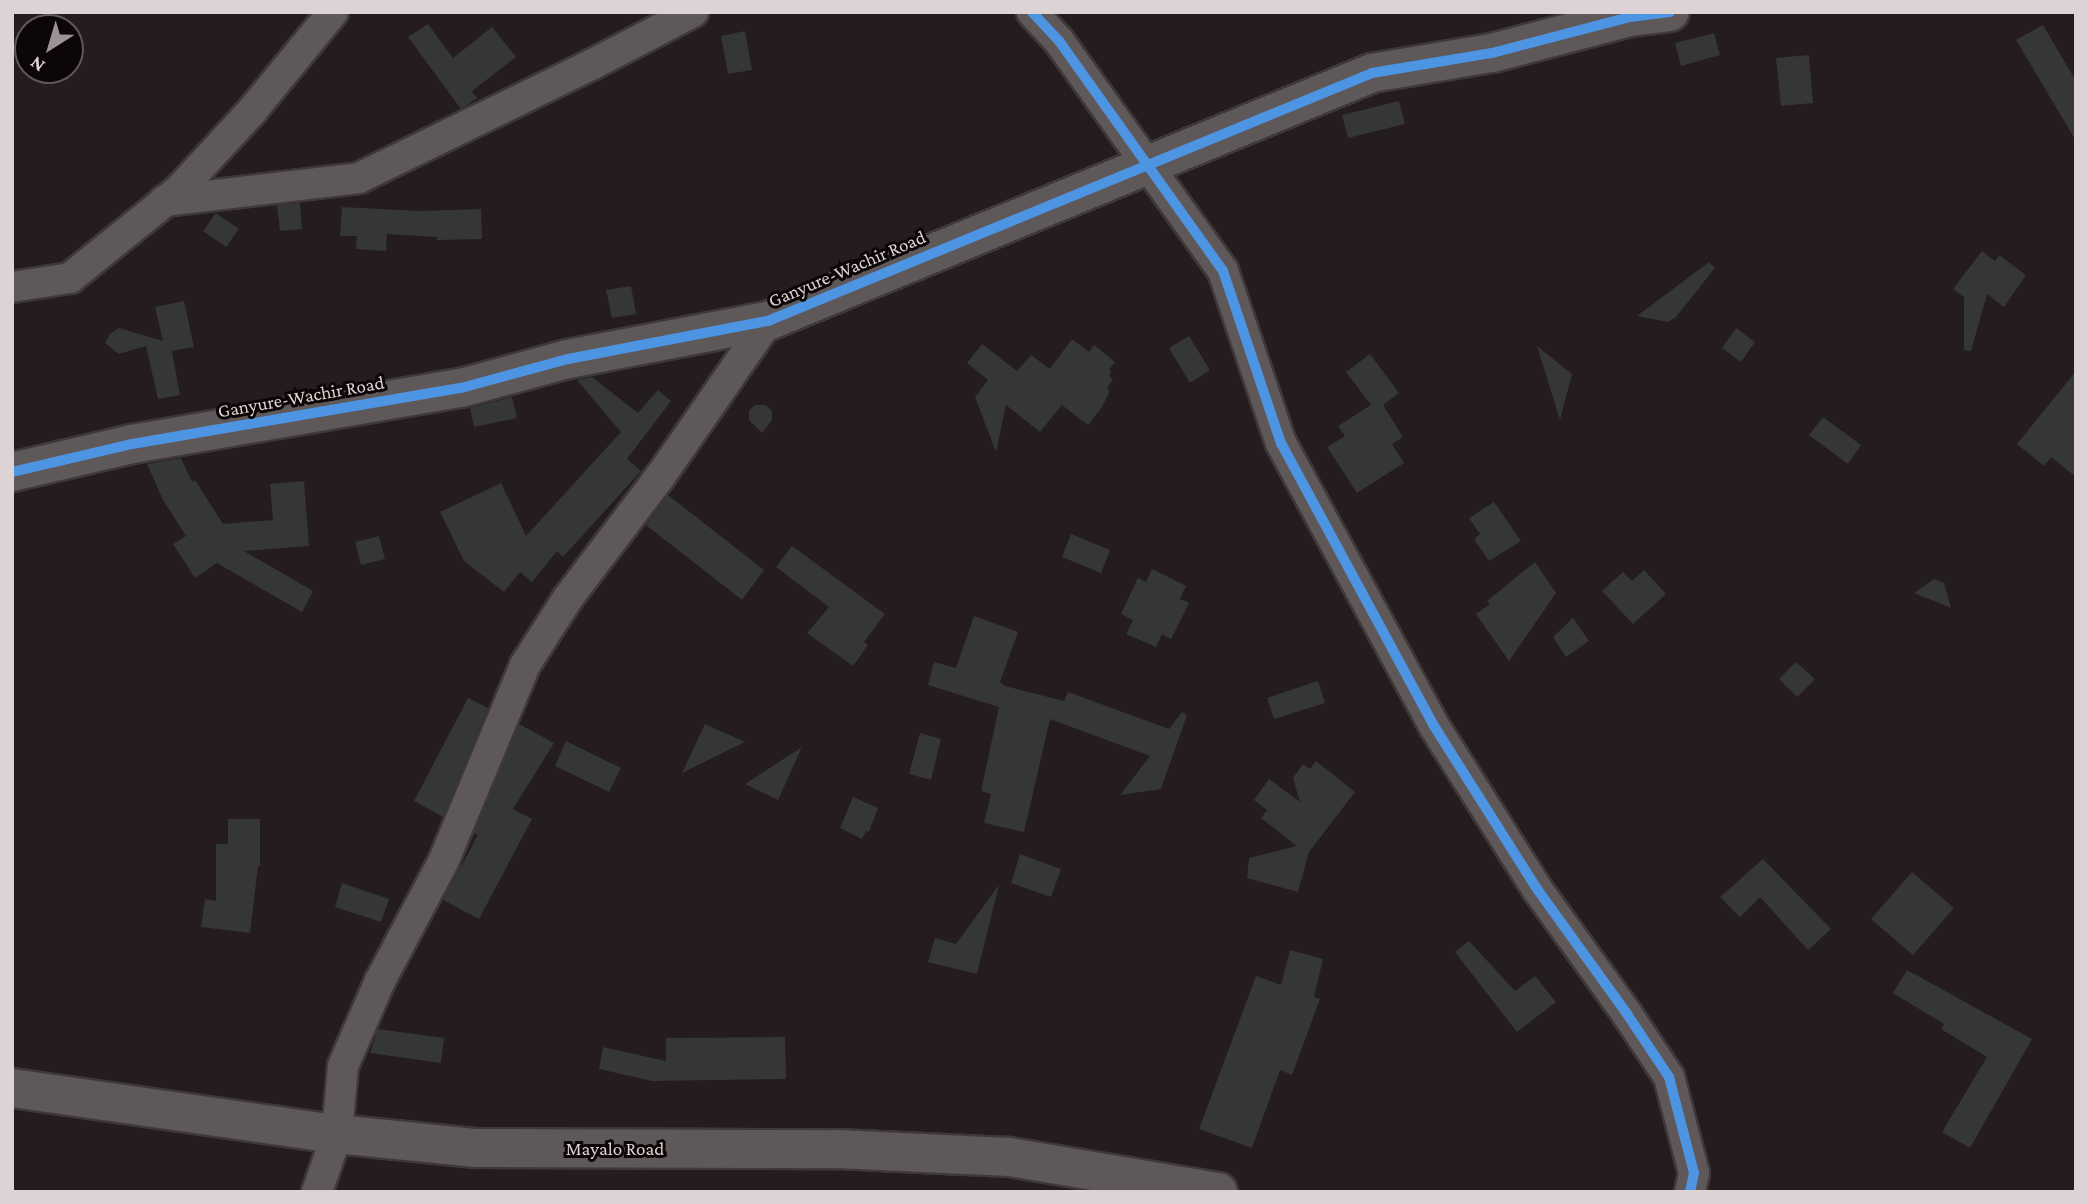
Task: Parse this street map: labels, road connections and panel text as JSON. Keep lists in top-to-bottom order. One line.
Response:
{"streets":{"street":["Ganyure-Wachir Road","Mayalo Road"]},"north":"bottom left"}
